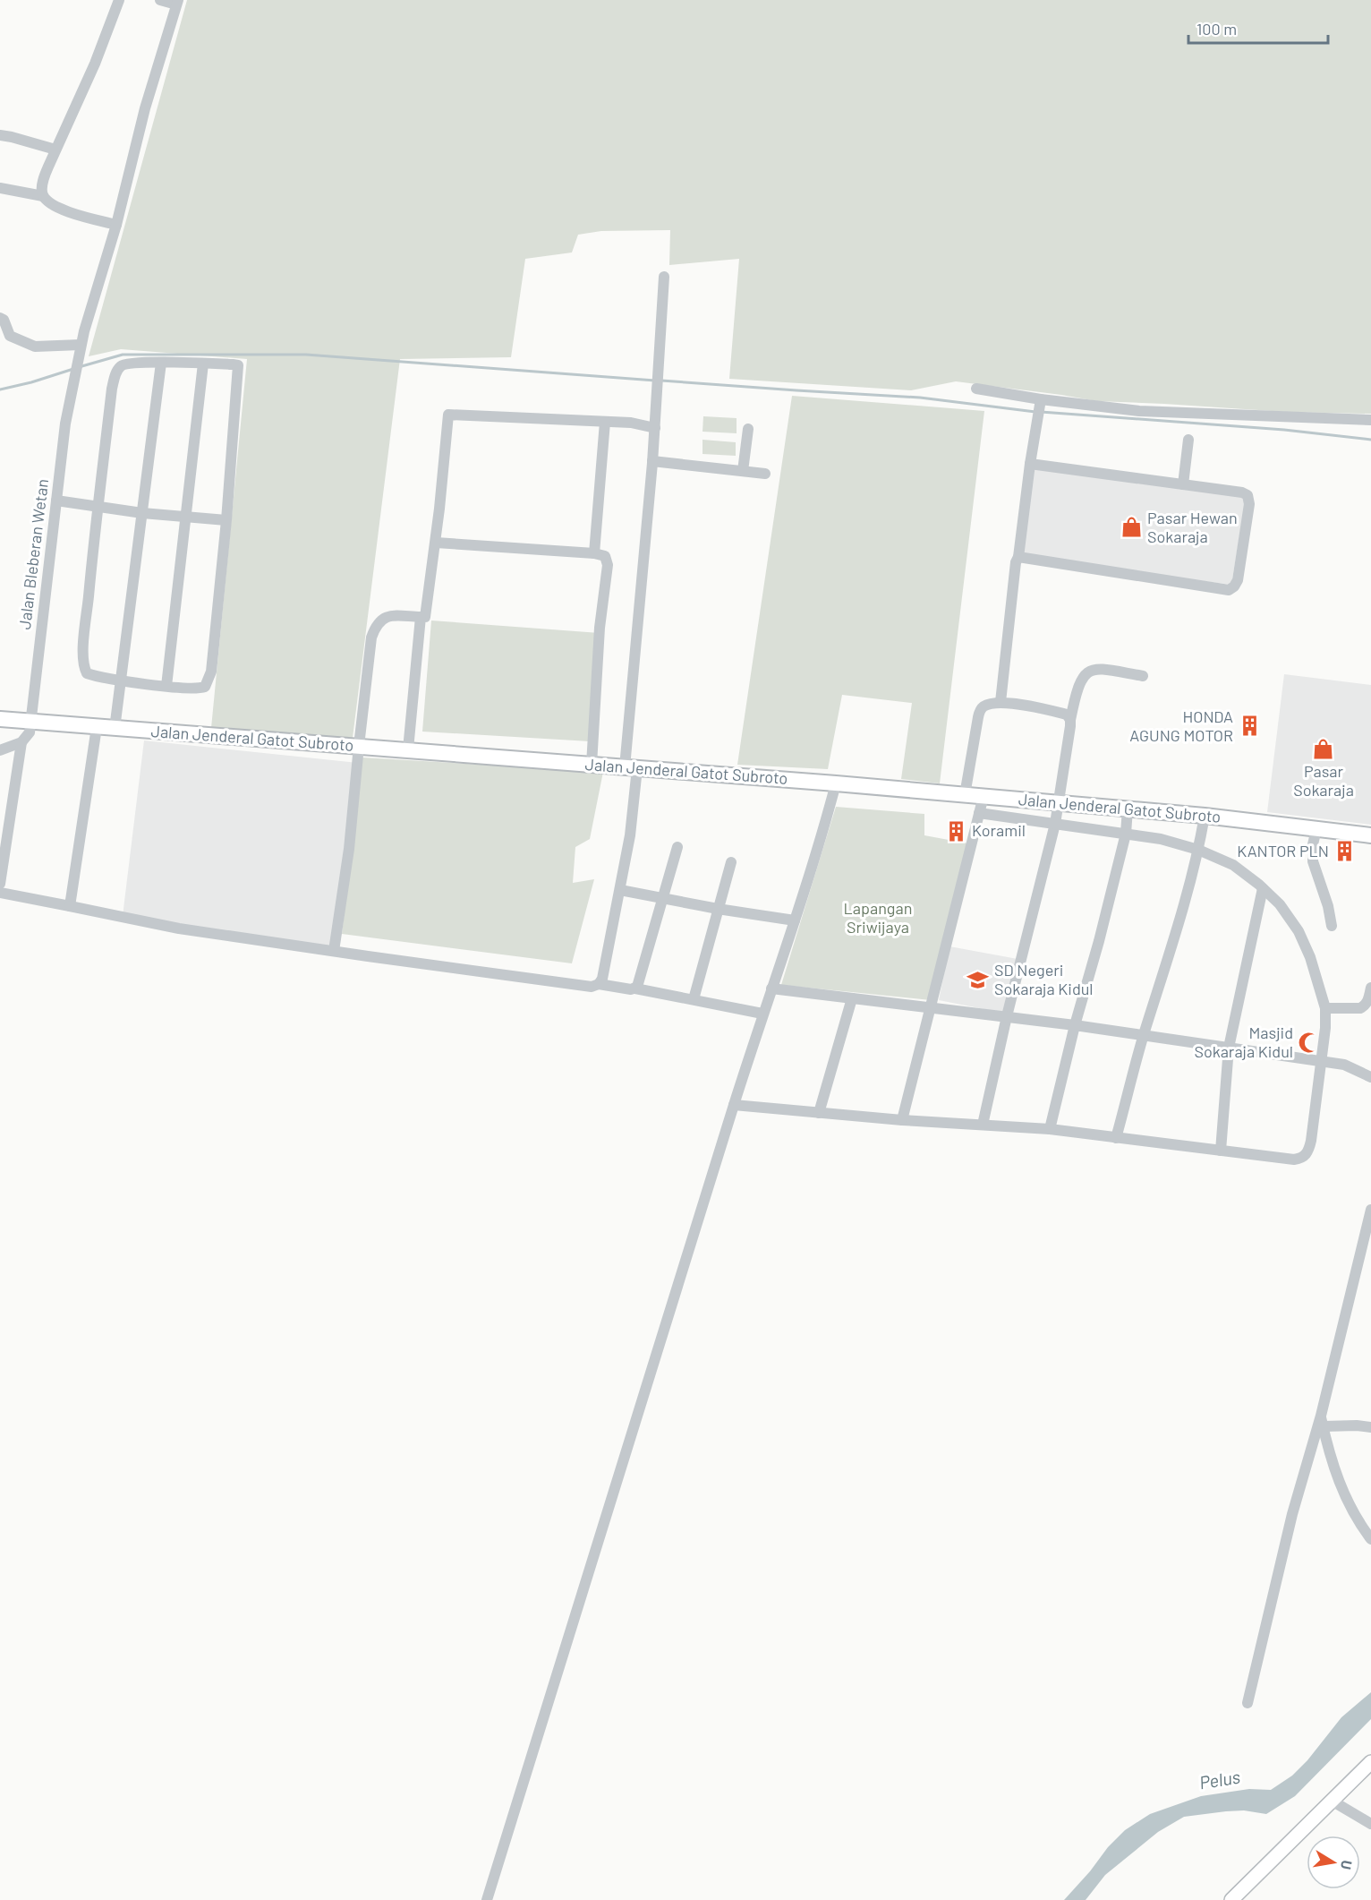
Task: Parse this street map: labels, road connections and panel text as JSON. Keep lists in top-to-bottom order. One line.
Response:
{"streets":{"highway":["Jalan Jenderal Gatot Subroto"],"street":["Jalan Bleberan Wetan"]},"crossings":[["Jalan Bleberan Wetan","Jalan Jenderal Gatot Subroto"]],"water":["Pelus"],"parks":["Lapangan Sriwijaya"],"places":{"shop":["Pasar Hewan Sokaraja","Pasar Sokaraja"],"building":["HONDA AGUNG MOTOR","Koramil","KANTOR PLN"],"school or university":["SD Negeri Sokaraja Kidul"],"mosque":["Masjid Sokaraja Kidul"]},"scale_bar":"100 m","north":"right"}
